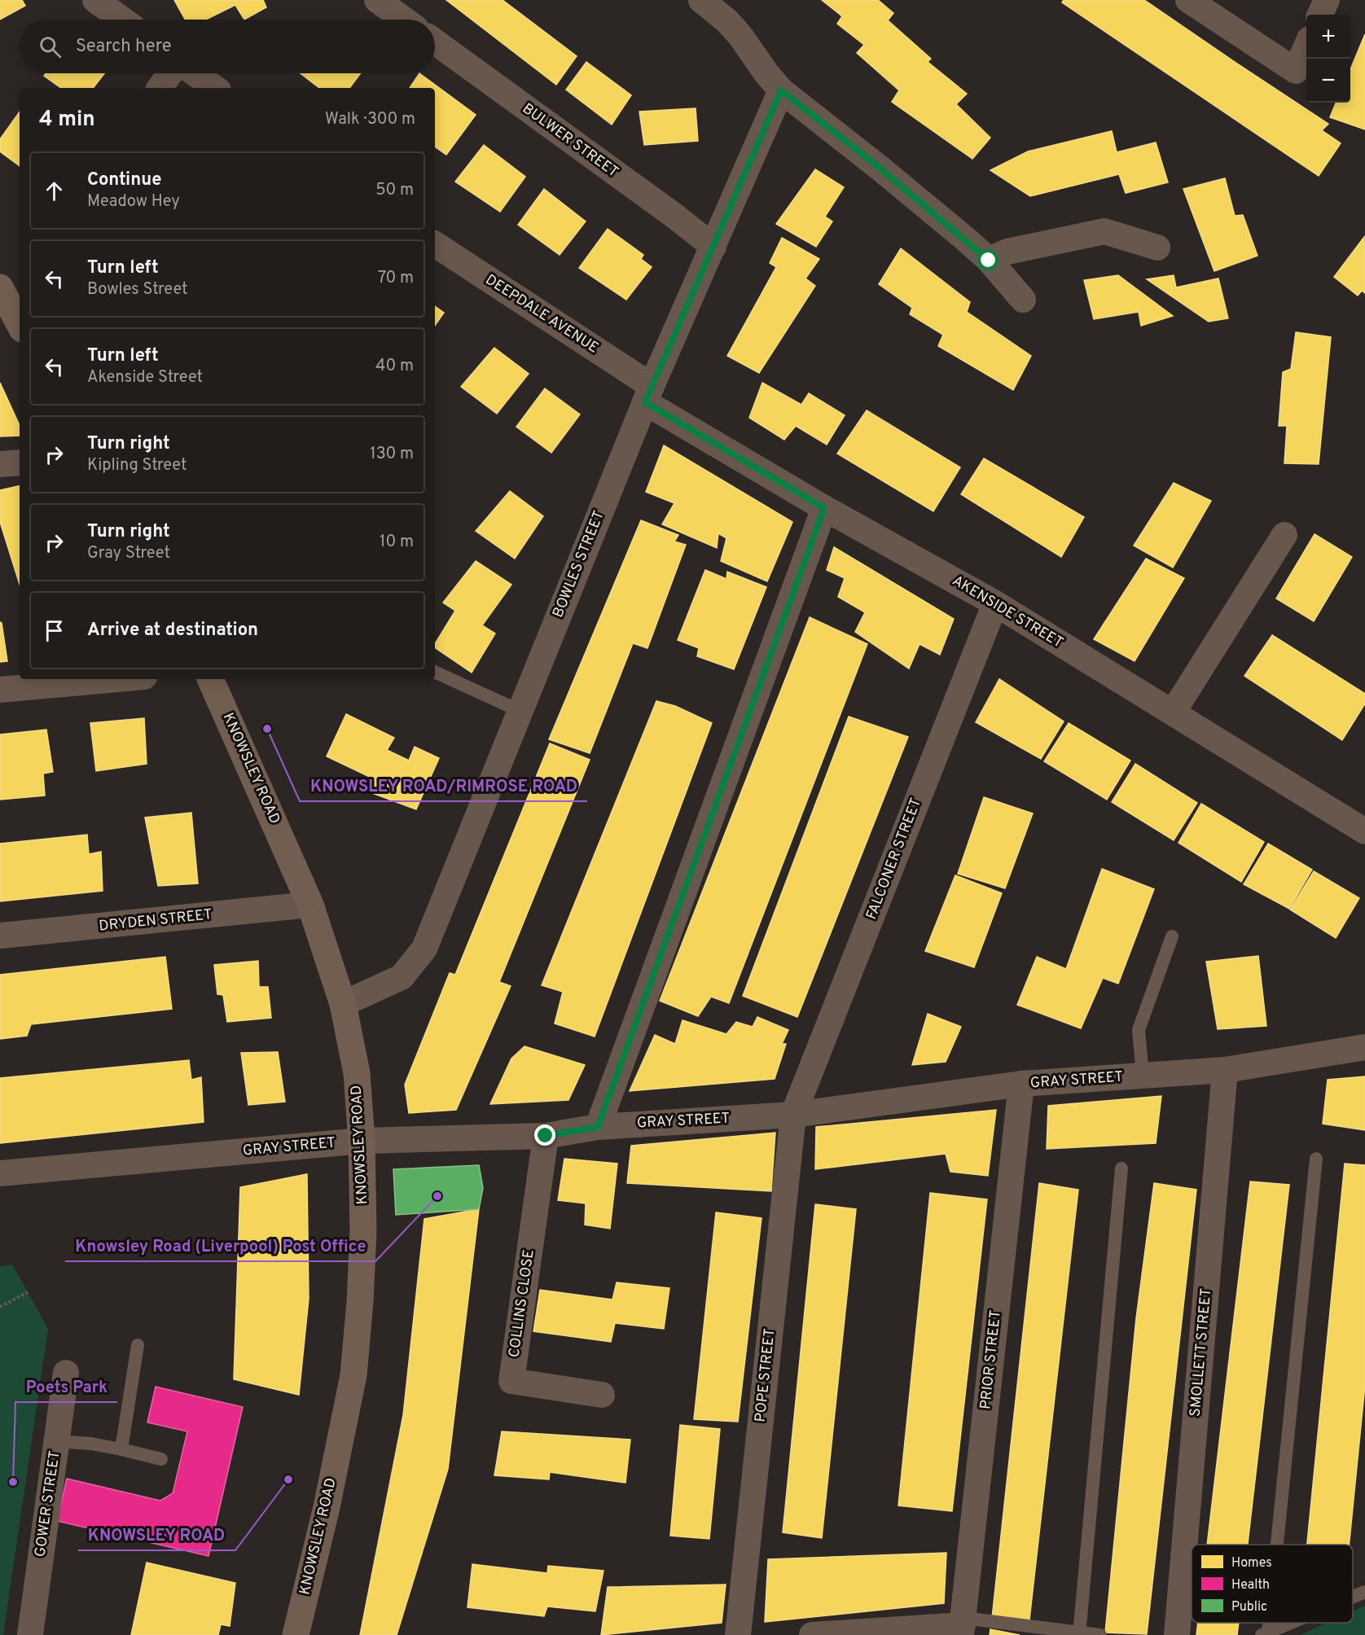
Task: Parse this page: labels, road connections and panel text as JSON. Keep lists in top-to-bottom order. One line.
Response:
{"streets":{"main road":["KNOWSLEY ROAD"],"street":["BULWER STREET","DEEPDALE AVENUE","BOWLES STREET","AKENSIDE STREET","FALCONER STREET","DRYDEN STREET","GRAY STREET","COLLINS CLOSE","SMOLLETT STREET","PRIOR STREET","POPE STREET","GOWER STREET"]},"crossings":[["BULWER STREET","BOWLES STREET"],["DEEPDALE AVENUE","BOWLES STREET"],["DEEPDALE AVENUE","AKENSIDE STREET"],["BOWLES STREET","AKENSIDE STREET"],["BOWLES STREET","KNOWSLEY ROAD"],["AKENSIDE STREET","FALCONER STREET"],["KNOWSLEY ROAD","DRYDEN STREET"],["KNOWSLEY ROAD","GRAY STREET"],["FALCONER STREET","GRAY STREET"],["FALCONER STREET","POPE STREET"],["GRAY STREET","COLLINS CLOSE"],["GRAY STREET","SMOLLETT STREET"],["GRAY STREET","PRIOR STREET"],["GRAY STREET","POPE STREET"]],"places":["KNOWSLEY ROAD/RIMROSE ROAD","Knowsley Road (Liverpool) Post Office","KNOWSLEY ROAD","Poets Park"],"legend":["Homes","Health","Public"],"page":{"map_buttons":["+","−"],"search":"Search here","heading":["4 min","Walk · 300 m"],"list":[["Continue","Meadow Hey","50 m"],["Turn left","Bowles Street","70 m"],["Turn left","Akenside Street","40 m"],["Turn right","Kipling Street","130 m"],["Turn right","Gray Street","10 m"],"Arrive at destination"]}}
